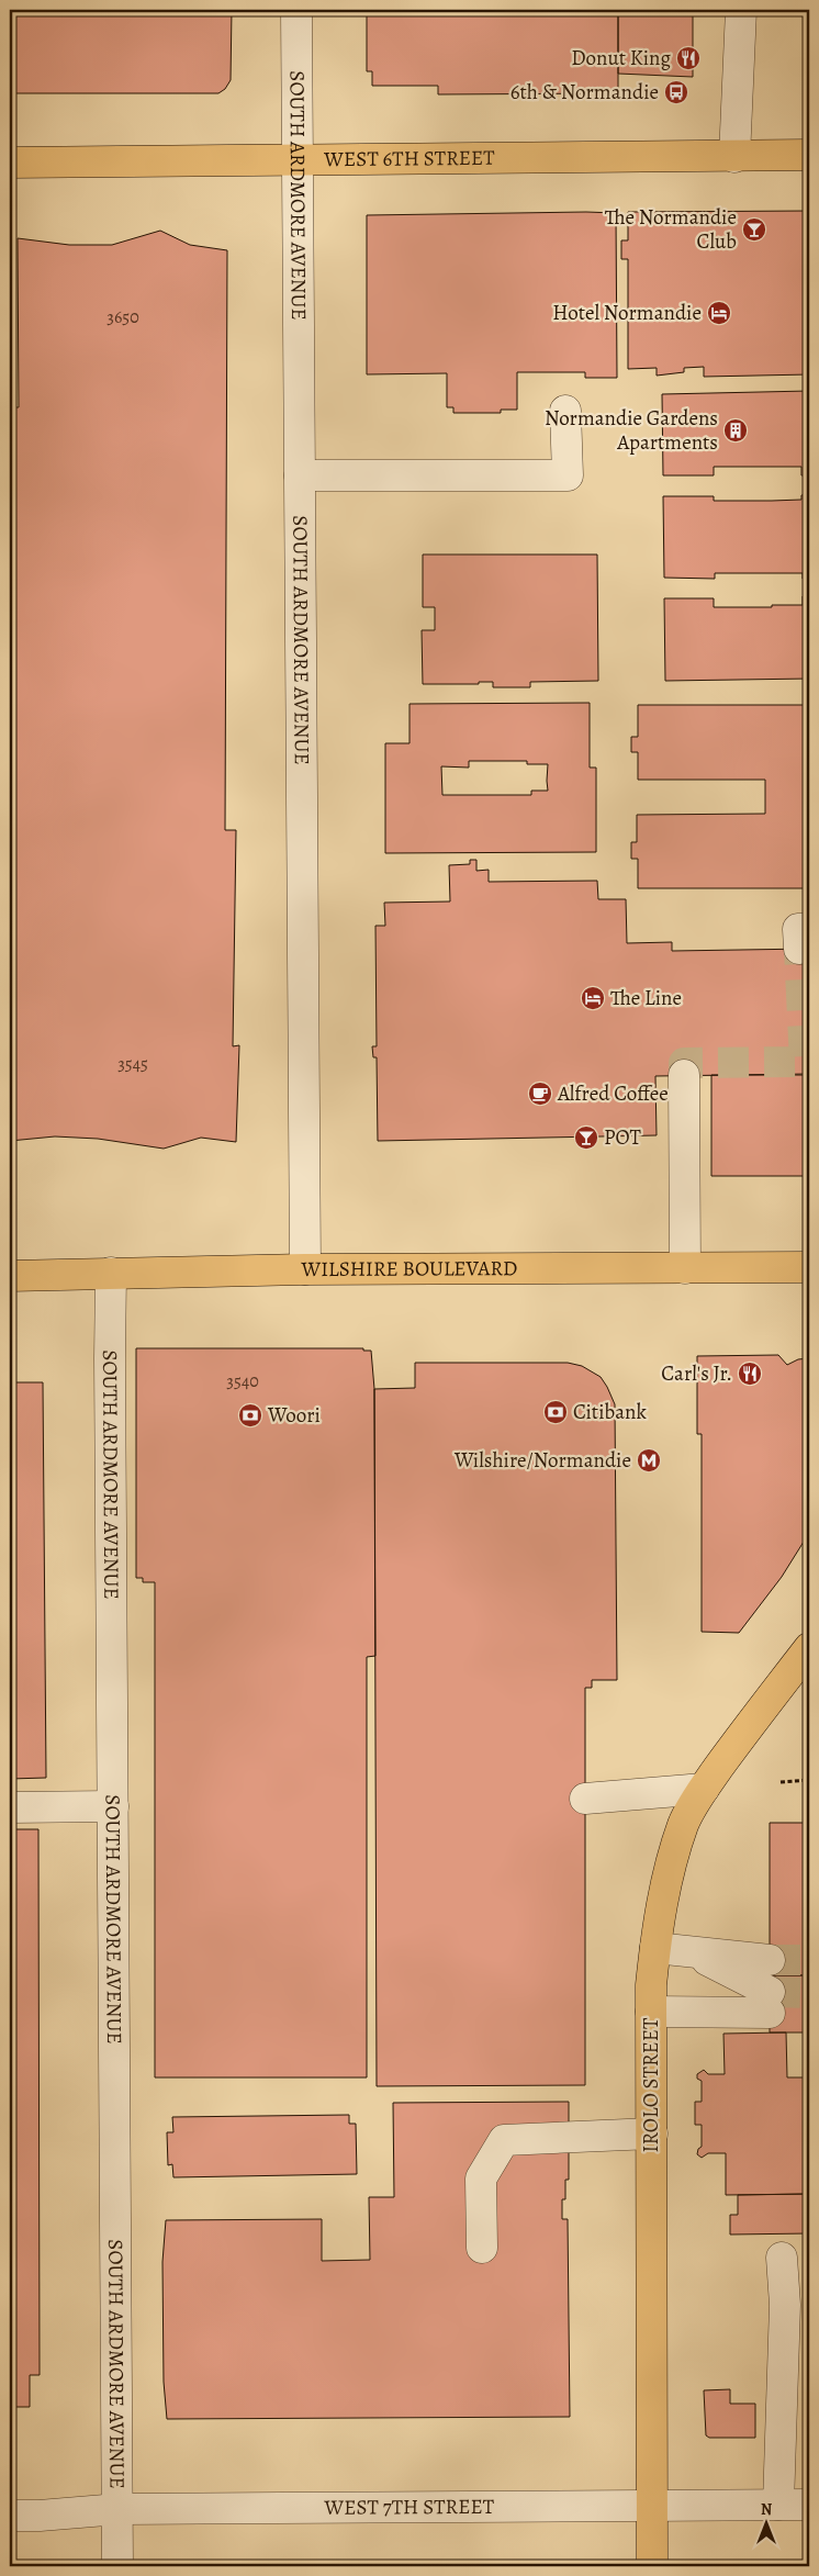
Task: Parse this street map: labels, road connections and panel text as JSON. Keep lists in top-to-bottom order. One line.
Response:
{"streets":{"main road":["WEST 6TH STREET","WILSHIRE BOULEVARD","IROLO STREET"],"street":["SOUTH ARDMORE AVENUE","WEST 7TH STREET"]},"crossings":[["WEST 6TH STREET","SOUTH ARDMORE AVENUE"],["SOUTH ARDMORE AVENUE","WILSHIRE BOULEVARD"],["SOUTH ARDMORE AVENUE","WEST 7TH STREET"],["IROLO STREET","WEST 7TH STREET"]],"places":{"restaurant":["Donut King","Carl's Jr."],"bus stop":["6th & Normandie"],"bar":["The Normandie Club","POT"],"hotel":["Hotel Normandie","The Line"],"building":["Normandie Gardens Apartments"],"cafe":["Alfred Coffee"],"bank":["Citibank","Woori"],"metro station":["Wilshire/Normandie"]},"house_numbers":["3650","3545","3540"],"north":"top"}
